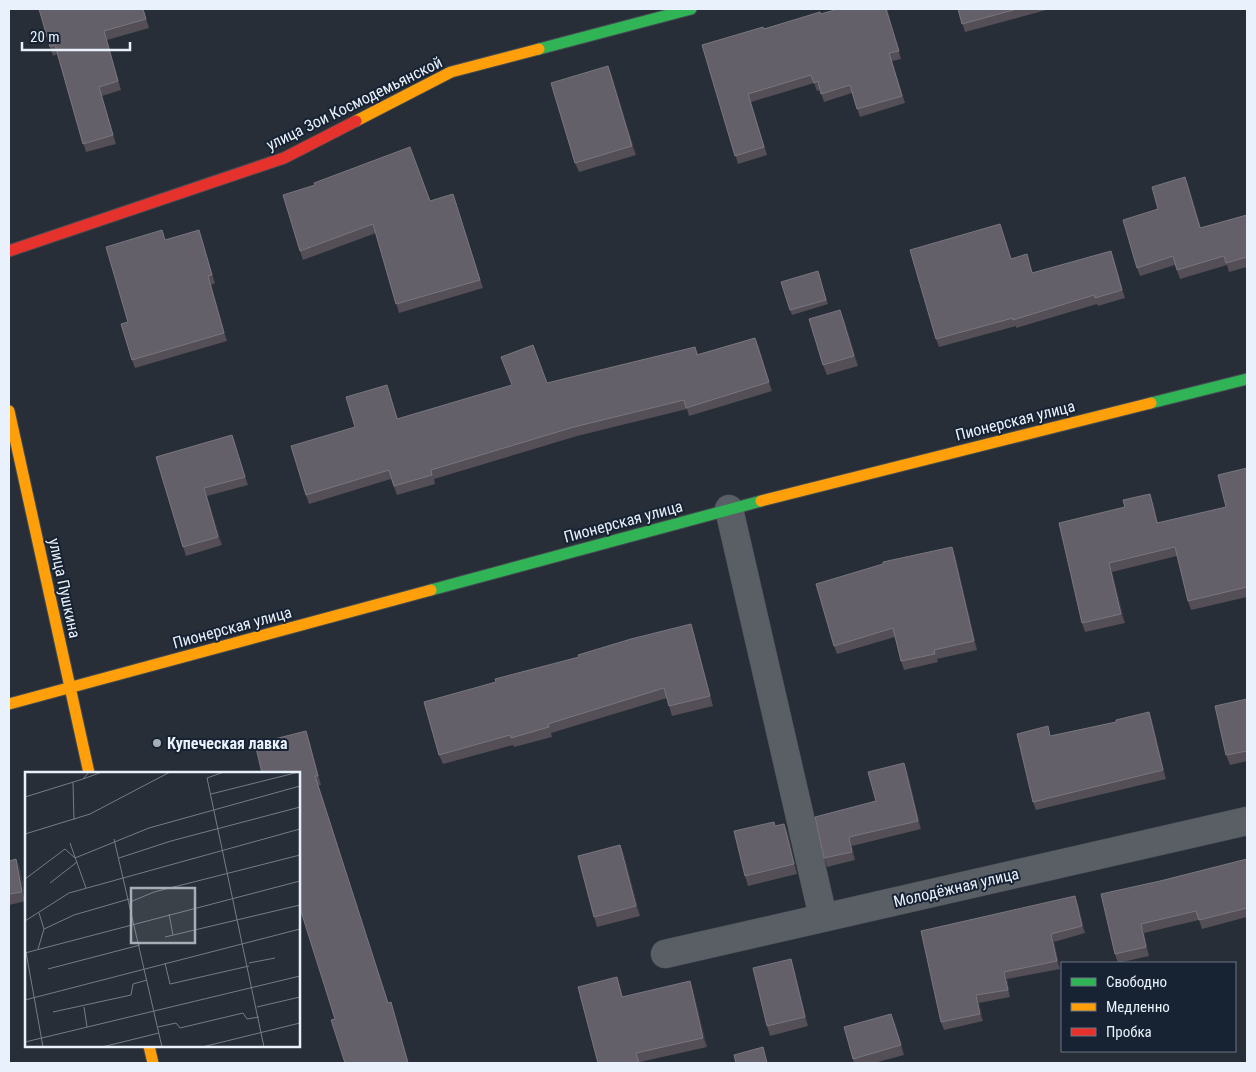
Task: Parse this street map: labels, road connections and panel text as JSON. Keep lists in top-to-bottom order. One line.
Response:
{"streets":{"street":["улица Зои Космодемьянской","Пионерская улица","улица Пушкина","Молодёжная улица"]},"crossings":[["Пионерская улица","улица Пушкина"]],"places":["Купеческая лавка"],"legend":["Свободно","Медленно","Пробка"],"scale_bar":"20 m"}
